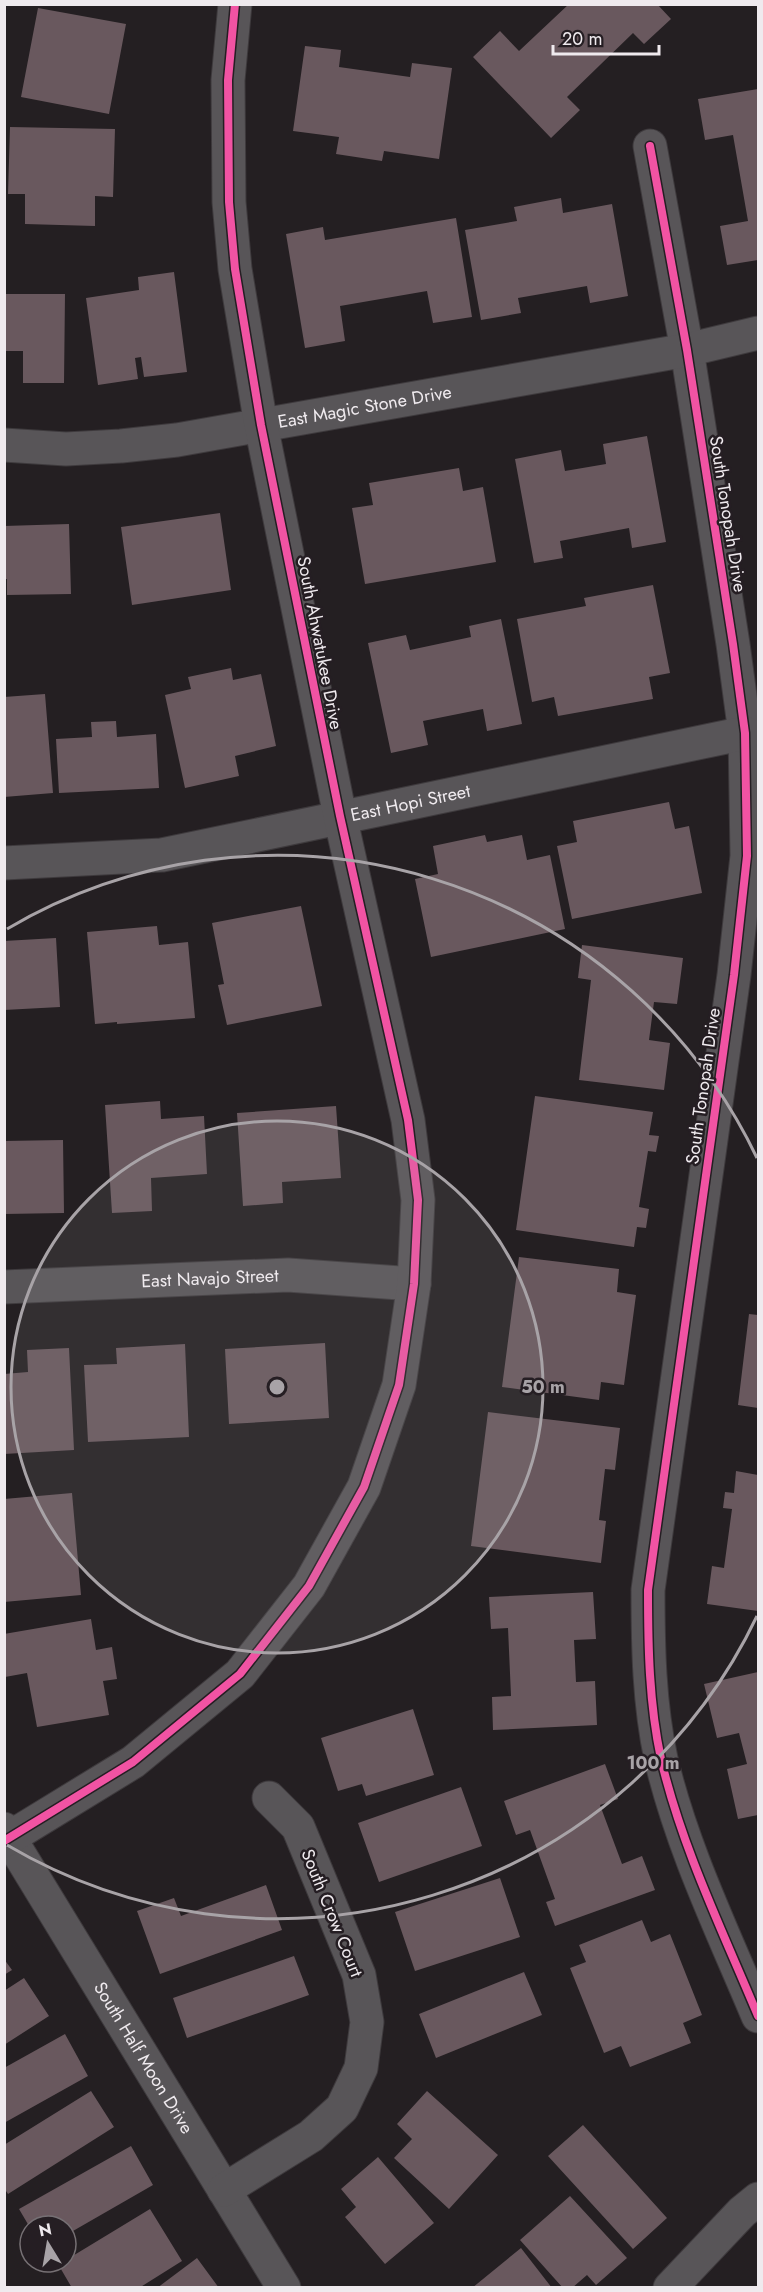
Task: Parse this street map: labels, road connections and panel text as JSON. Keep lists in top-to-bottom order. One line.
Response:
{"streets":{"street":["East Magic Stone Drive","South Tonopah Drive","South Ahwatukee Drive","East Hopi Street","East Navajo Street","South Crow Court","South Half Moon Drive"]},"crossings":[["East Magic Stone Drive","South Tonopah Drive"],["East Magic Stone Drive","South Ahwatukee Drive"],["South Tonopah Drive","East Hopi Street"],["South Ahwatukee Drive","East Hopi Street"],["South Ahwatukee Drive","East Navajo Street"],["South Ahwatukee Drive","South Half Moon Drive"],["South Crow Court","South Half Moon Drive"]],"scale_bar":"20 m","north":"top","rings":["50 m","100 m"]}
